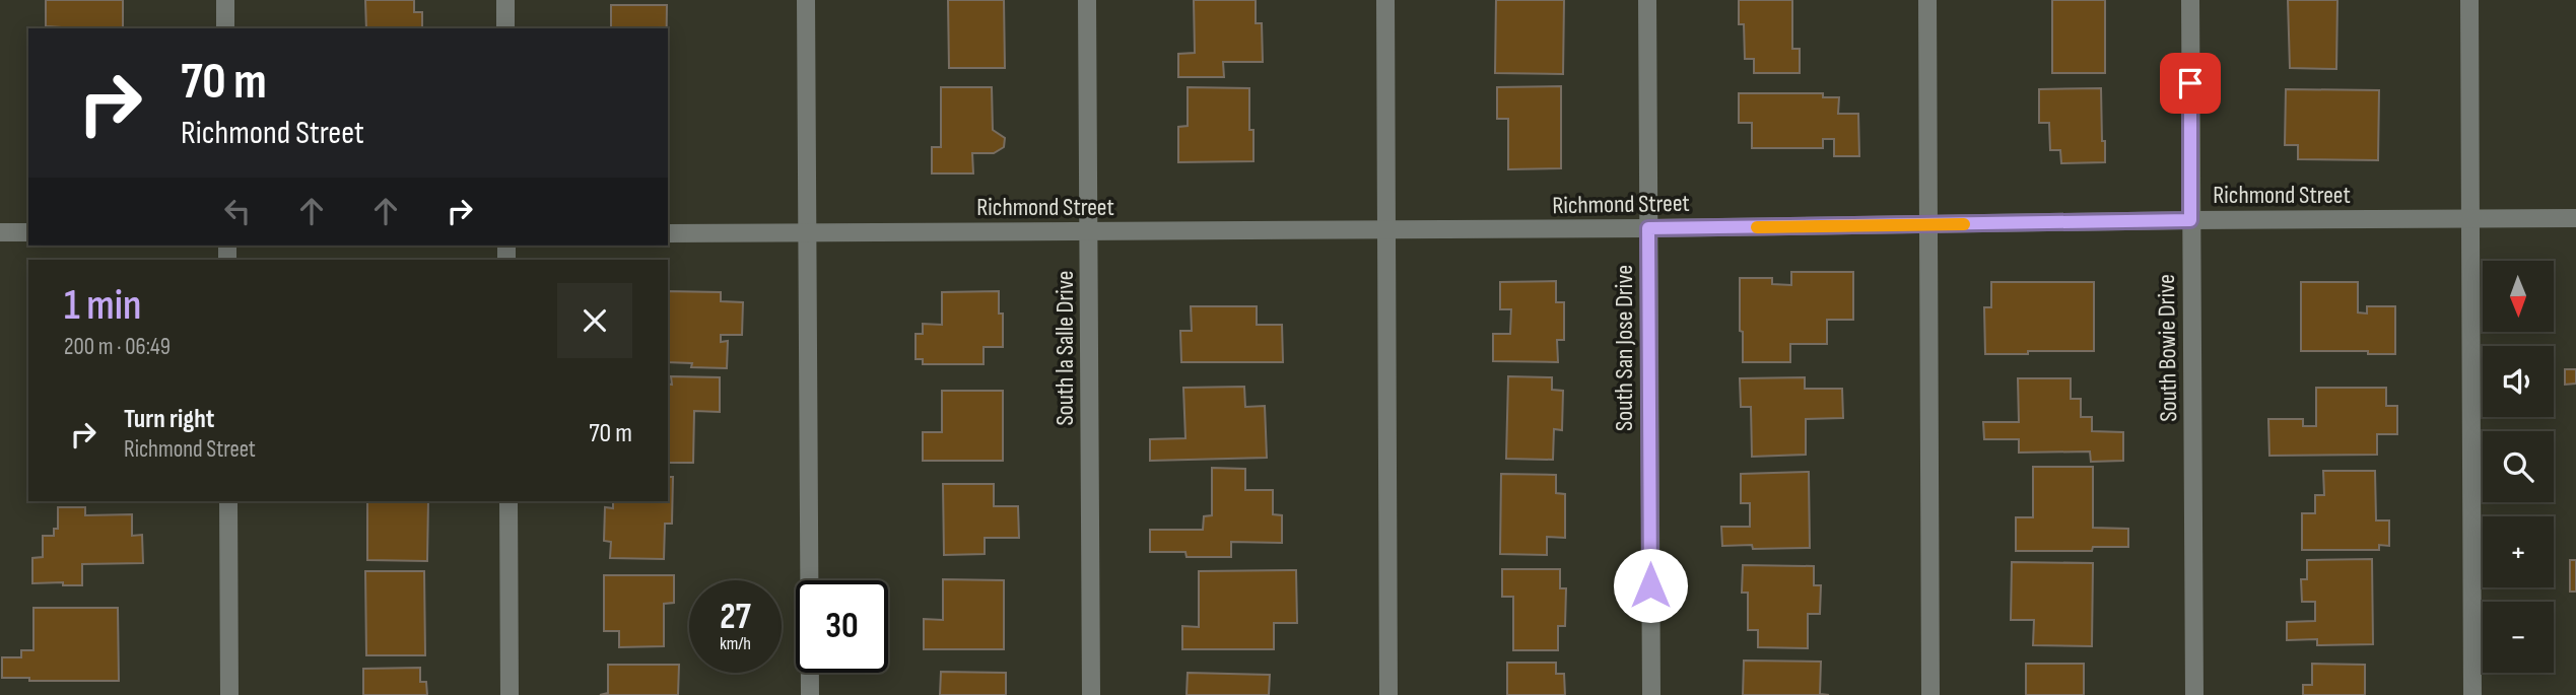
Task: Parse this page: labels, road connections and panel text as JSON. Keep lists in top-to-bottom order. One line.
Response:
{"streets":{"street":["Richmond Street","South la Salle Drive","South San Jose Drive","South Bowie Drive"]},"crossings":[["Richmond Street","South la Salle Drive"],["Richmond Street","South San Jose Drive"],["Richmond Street","South Bowie Drive"]],"north":"bottom","page":{"turn":["70 m","Richmond Street"],"heading":["1 min","200 m · 06:49"],"map_buttons":["+","−"],"list":[{"name":"Turn right","note":"Richmond Street","value":"70 m"}],"speed":"27 km/h","limit":"30"}}
